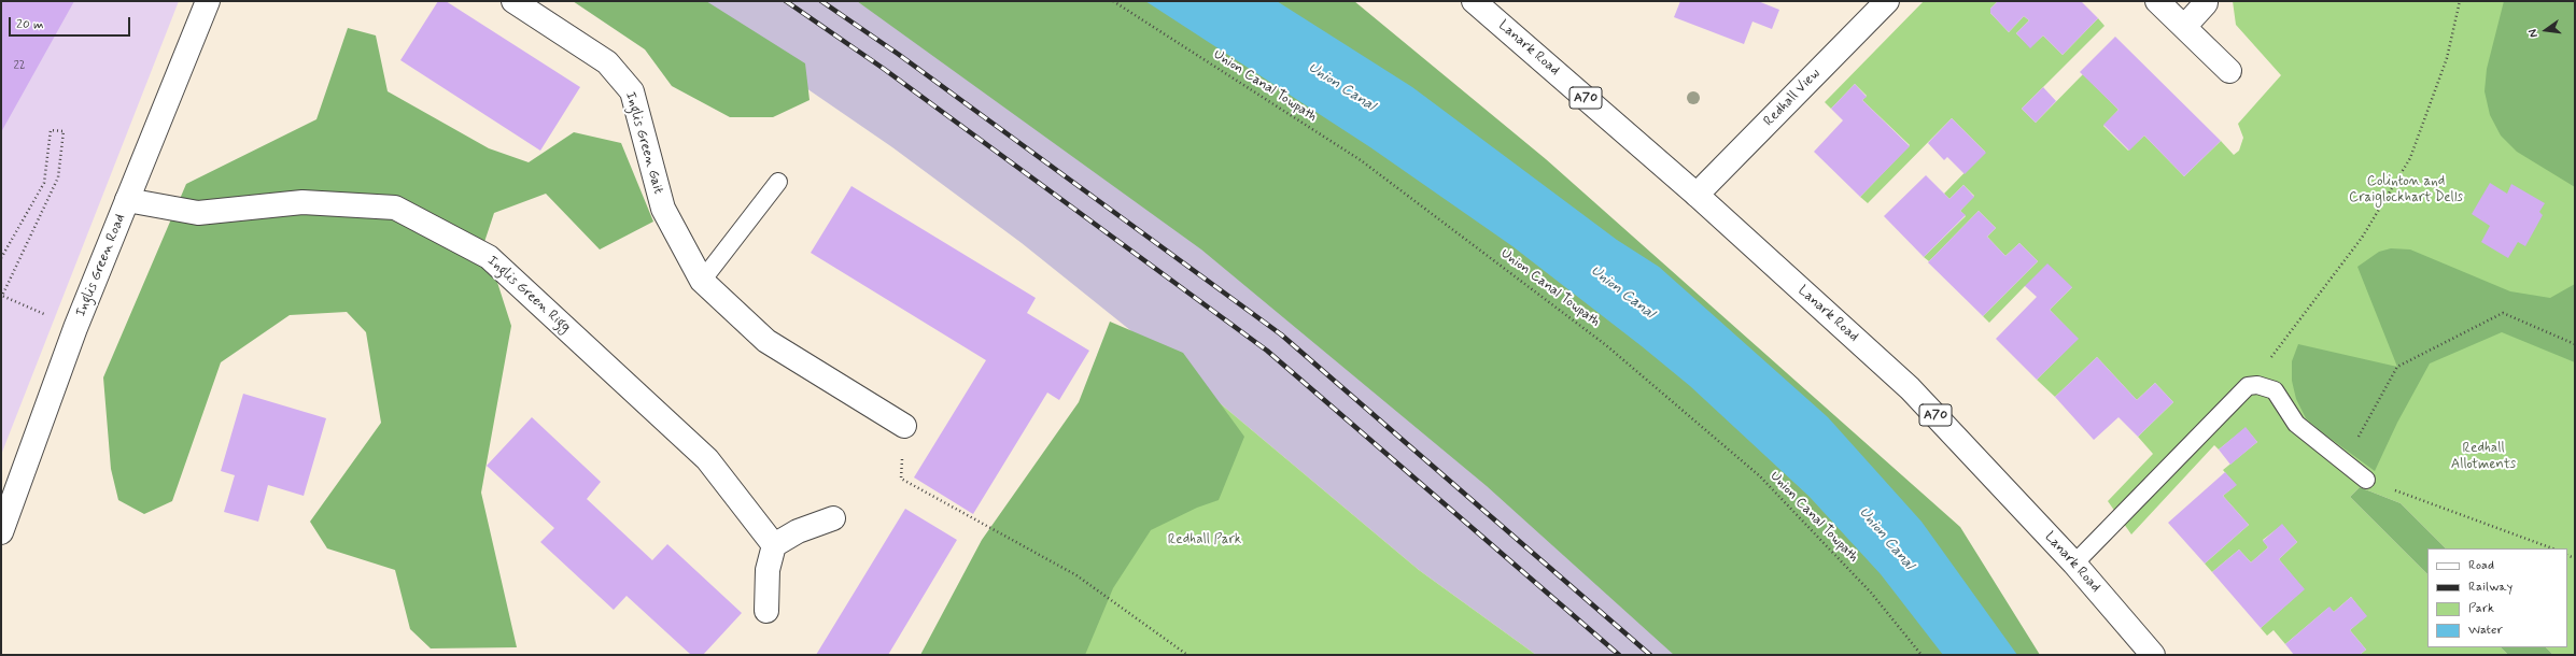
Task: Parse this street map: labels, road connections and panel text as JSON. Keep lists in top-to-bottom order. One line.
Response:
{"streets":{"street":["Lanark Road","A70","Redhall View","Inglis Green Gait","Inglis Green Road","Inglis Green Rigg"],"path":["Union Canal Towpath"]},"crossings":[["Lanark Road","Redhall View"],["Inglis Green Road","Inglis Green Rigg"]],"water":["Union Canal"],"parks":["Colinton and Craiglockhart Dells","Redhall Allotments","Redhall Park"],"house_numbers":["22"],"legend":["Road","Railway","Park","Water"],"scale_bar":"20 m","north":"left"}
